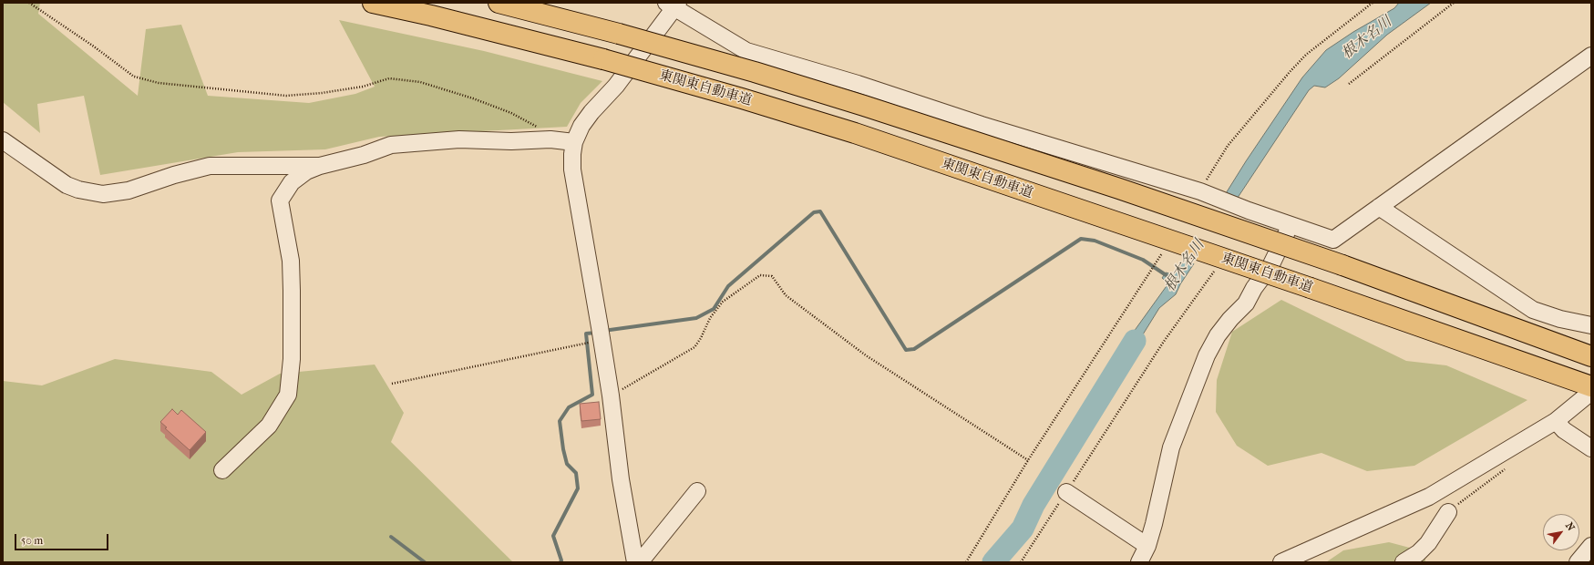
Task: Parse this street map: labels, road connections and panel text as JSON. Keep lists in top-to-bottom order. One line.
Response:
{"streets":{"highway":["東関東自動車道"]},"water":["根木名川"],"scale_bar":"50 m","north":"top right"}
